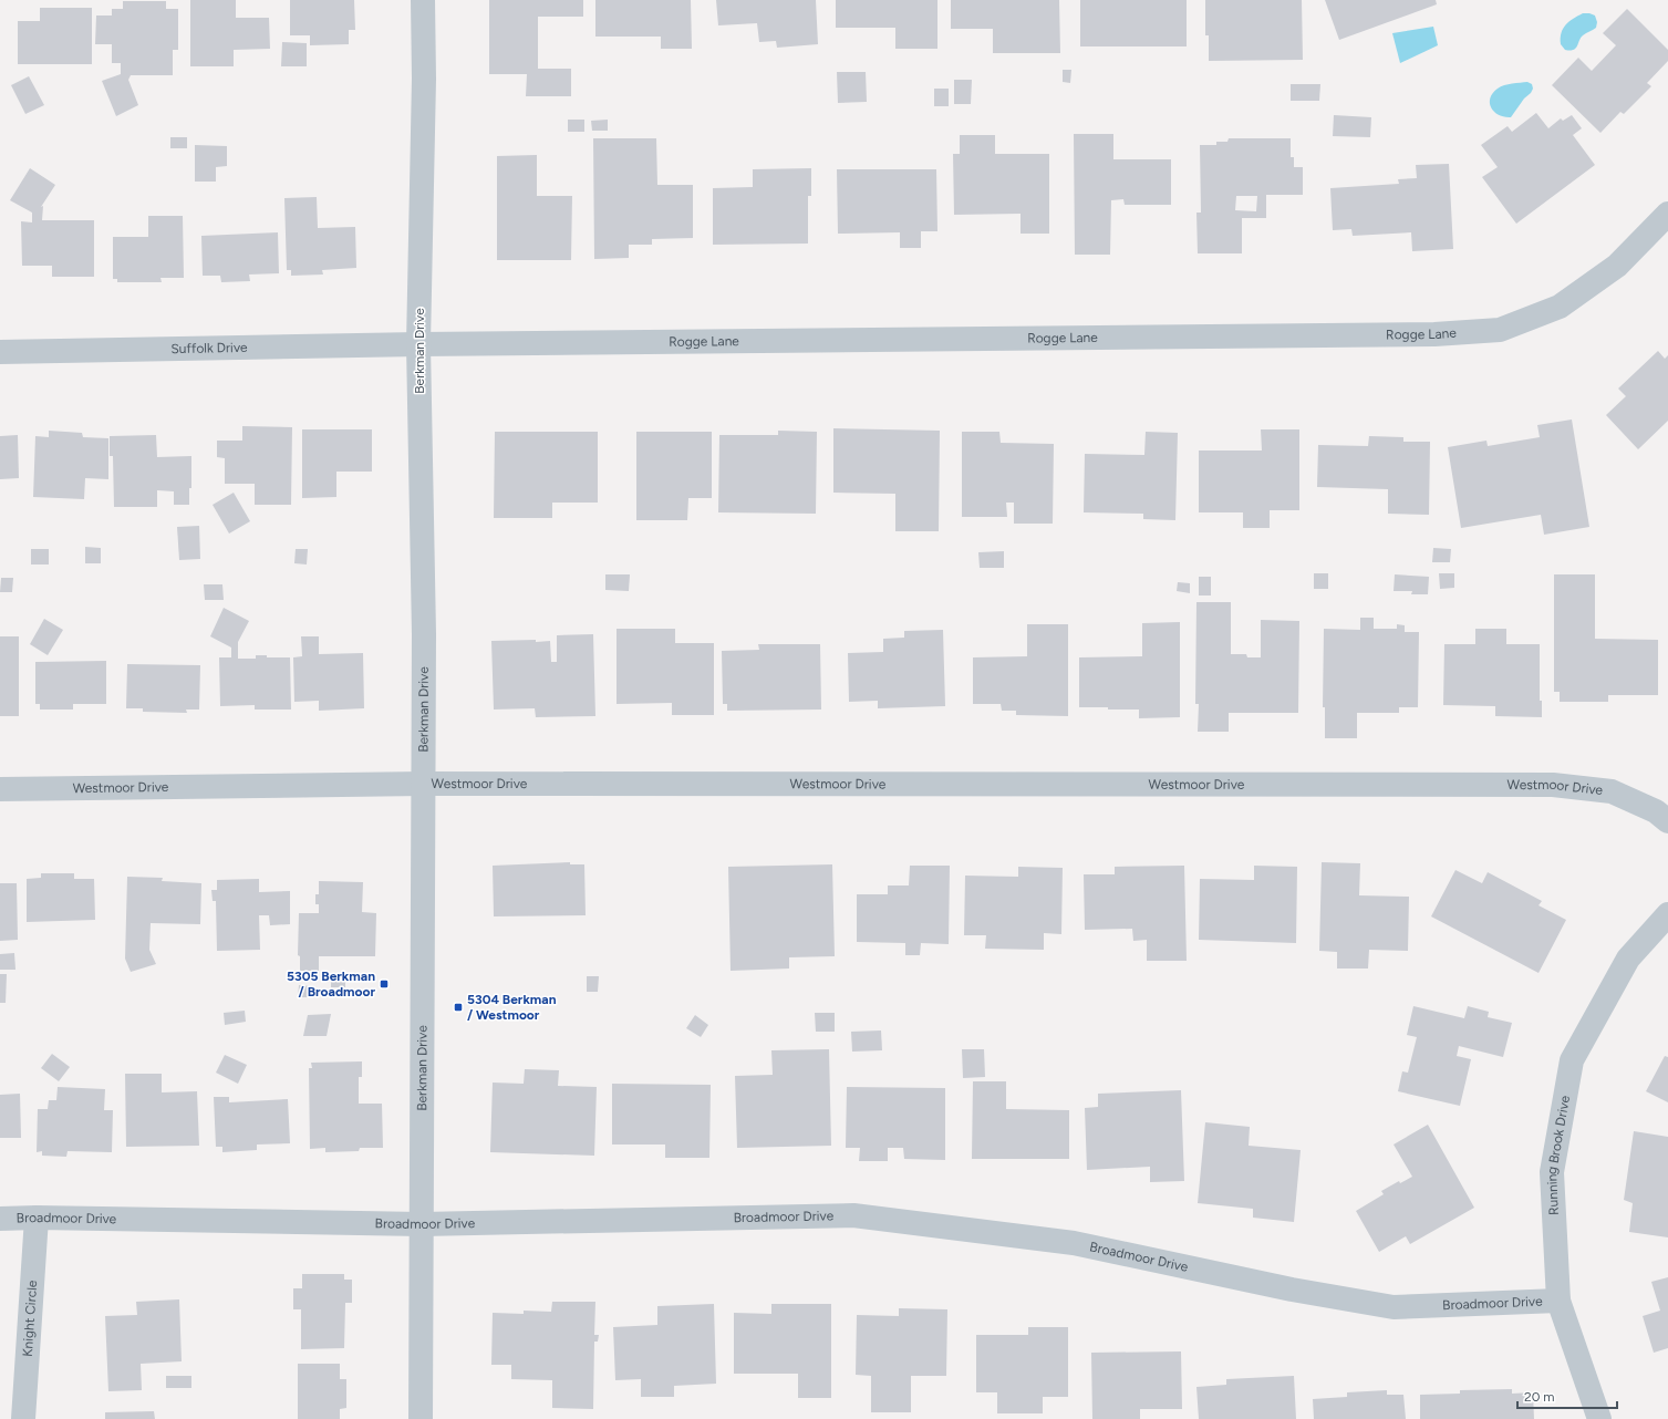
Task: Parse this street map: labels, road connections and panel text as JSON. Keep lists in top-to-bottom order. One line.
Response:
{"streets":{"street":["Rogge Lane","Suffolk Drive","Berkman Drive","Westmoor Drive","Running Brook Drive","Broadmoor Drive","Knight Circle"]},"crossings":[["Rogge Lane","Suffolk Drive"],["Rogge Lane","Berkman Drive"],["Suffolk Drive","Berkman Drive"],["Berkman Drive","Westmoor Drive"],["Berkman Drive","Broadmoor Drive"],["Running Brook Drive","Broadmoor Drive"],["Broadmoor Drive","Knight Circle"]],"places":{"transit":["5305 Berkman / Broadmoor","5304 Berkman / Westmoor"]},"scale_bar":"20 m"}
